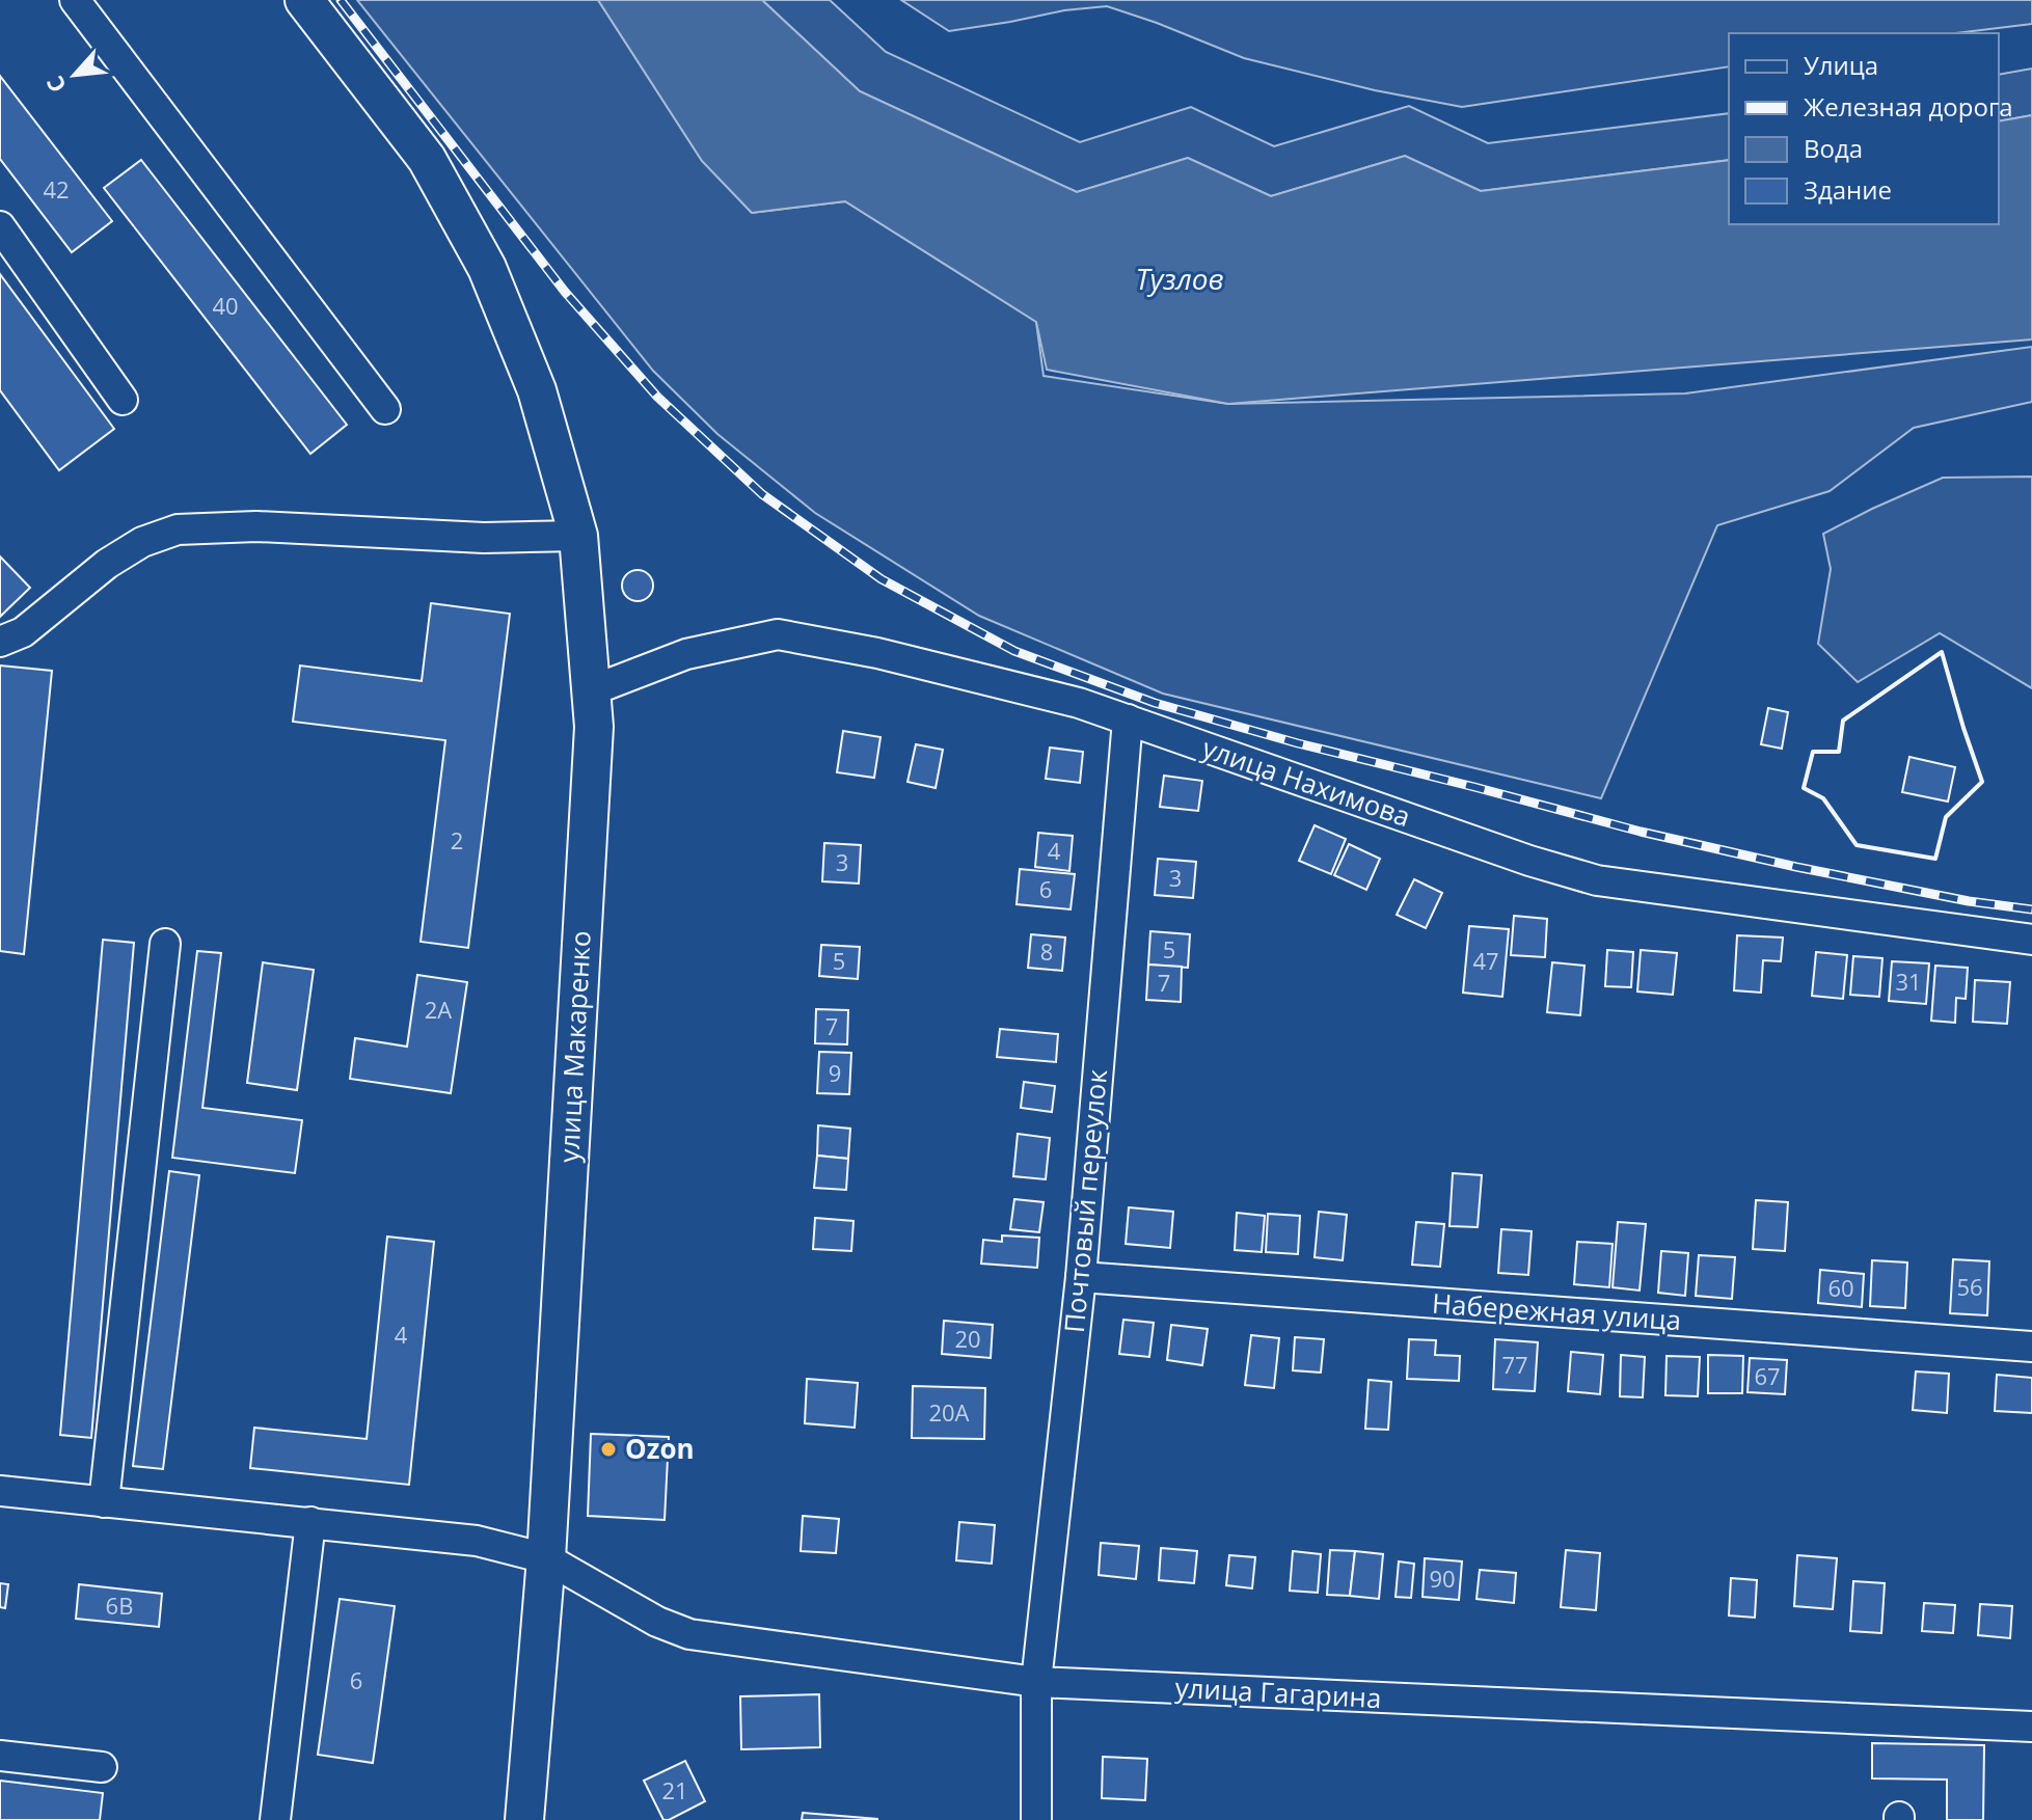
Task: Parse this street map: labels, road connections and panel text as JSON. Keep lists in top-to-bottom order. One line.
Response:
{"streets":{"main road":["улица Макаренко"],"street":["улица Нахимова","Почтовый переулок","Набережная улица","улица Гагарина"]},"crossings":[["улица Нахимова","улица Макаренко"],["улица Нахимова","Почтовый переулок"],["улица Макаренко","улица Гагарина"],["Почтовый переулок","Набережная улица"],["Почтовый переулок","улица Гагарина"]],"water":["Тузлов"],"places":["Ozon"],"house_numbers":["42","40","2","4","3","3","6","5","8","5","47","31","7","2А","7","9","56","60","4","20","77","67","20А","90","6В","6","21"],"legend":["Улица","Железная дорога","Вода","Здание"],"north":"bottom left"}
